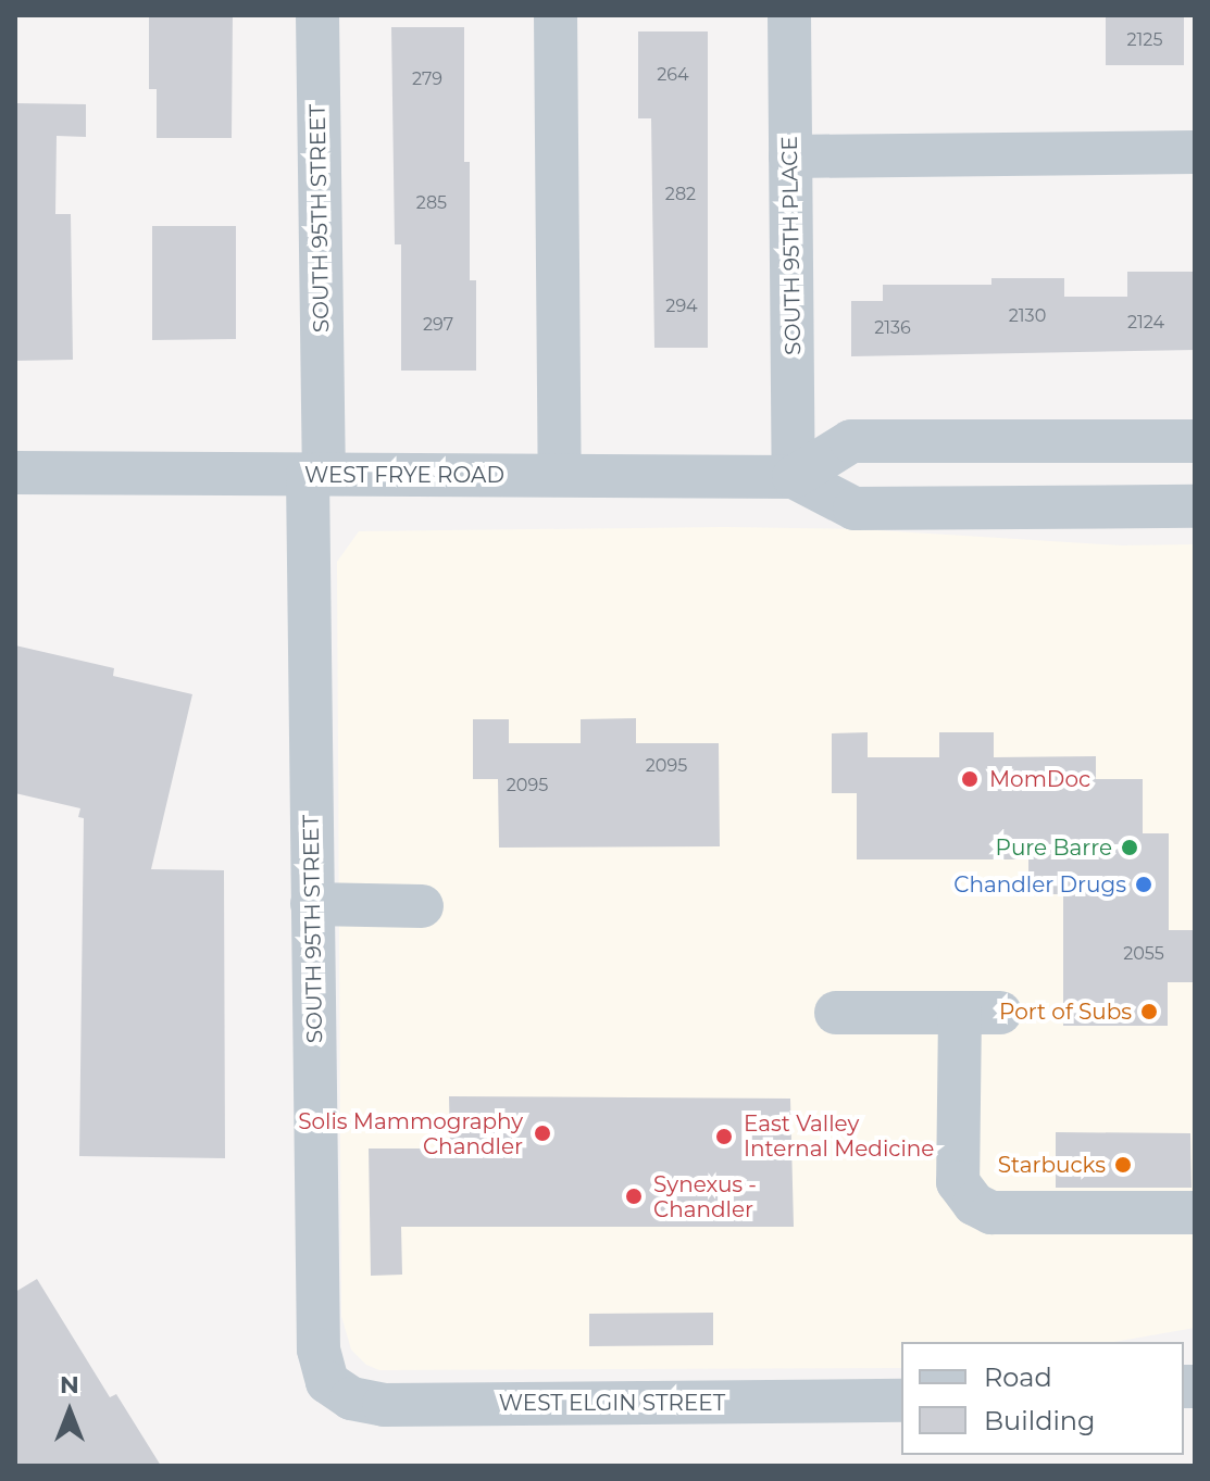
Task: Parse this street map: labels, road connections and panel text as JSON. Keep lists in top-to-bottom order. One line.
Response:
{"streets":{"street":["SOUTH 95TH STREET","SOUTH 95TH PLACE","WEST FRYE ROAD","WEST ELGIN STREET"]},"crossings":[["SOUTH 95TH STREET","WEST FRYE ROAD"],["SOUTH 95TH STREET","WEST ELGIN STREET"],["SOUTH 95TH PLACE","WEST FRYE ROAD"]],"places":["MomDoc","Pure Barre","Chandler Drugs","Port of Subs","Solis Mammography Chandler","East Valley Internal Medicine","Starbucks","Synexus - Chandler"],"house_numbers":["2125","264","279","282","285","294","2130","2124","297","2136","2095","2095","2055"],"legend":["Road","Building"],"north":"top"}
